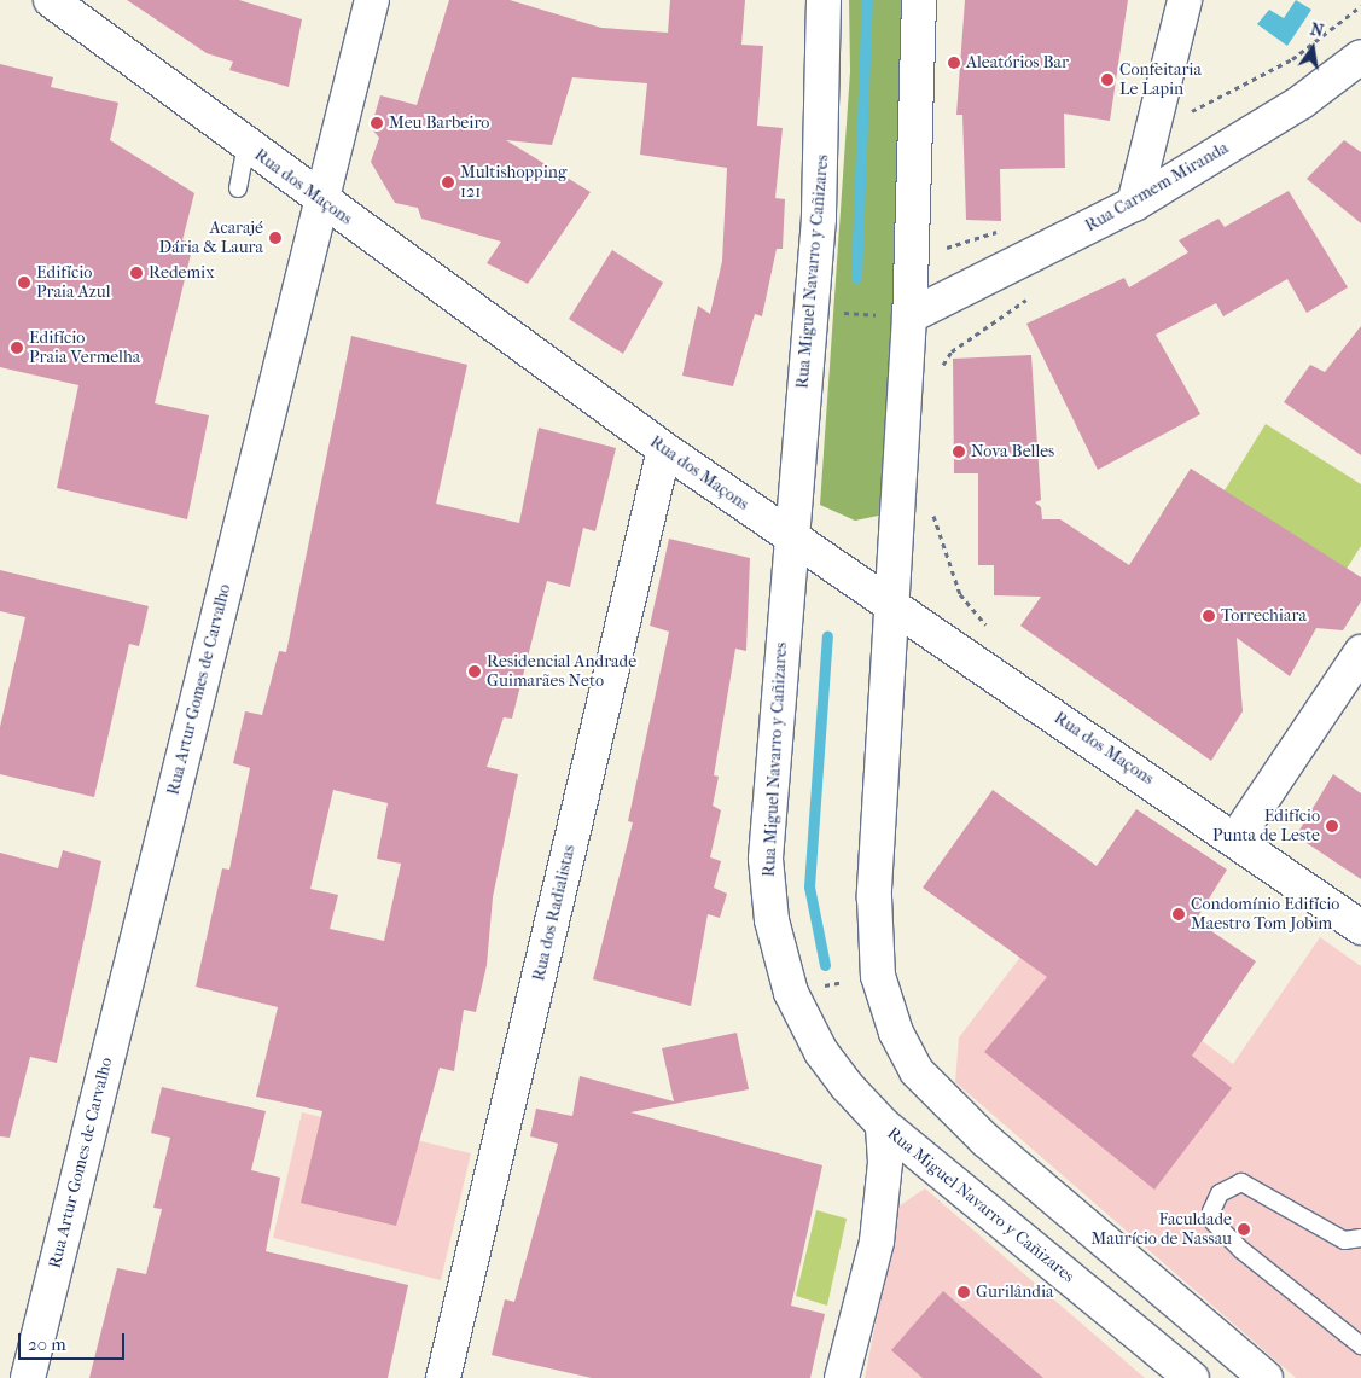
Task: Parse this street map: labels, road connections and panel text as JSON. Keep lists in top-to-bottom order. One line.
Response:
{"streets":{"street":["Rua dos Maçons","Rua Carmem Miranda","Rua Miguel Navarro y Cañizares","Rua Artur Gomes de Carvalho","Rua dos Radialistas"]},"crossings":[["Rua dos Maçons","Rua Miguel Navarro y Cañizares"],["Rua dos Maçons","Rua Artur Gomes de Carvalho"],["Rua dos Maçons","Rua dos Radialistas"]],"places":["Aleatórios Bar","Confeitaria Le Lapin","Meu Barbeiro","Multishopping 121","Acarajé Dária & Laura","Redemix","Edifício Praia Azul","Edifício Praia Vermelha","Nova Belles","Torrechiara","Residencial Andrade Guimarães Neto","Edifício Punta de Leste","Condomínio Edifício Maestro Tom Jobim","Faculdade Maurício de Nassau","Gurilândia"],"scale_bar":"20 m","north":"top"}
